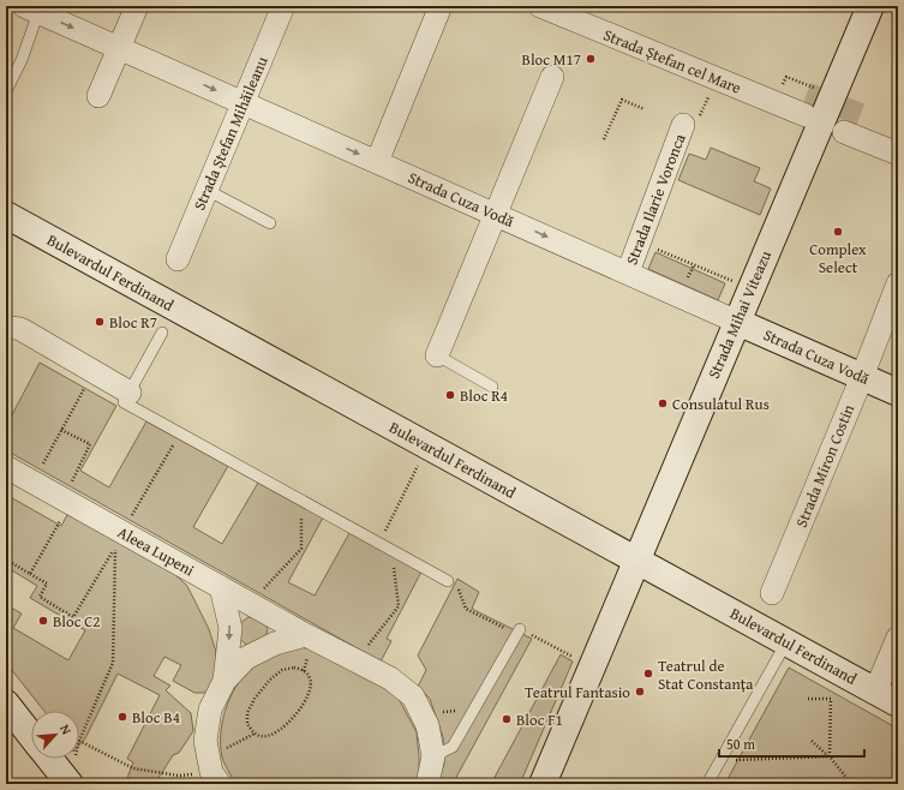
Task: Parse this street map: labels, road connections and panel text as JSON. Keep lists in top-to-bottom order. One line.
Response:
{"streets":{"street":["Strada Ștefan cel Mare","Strada Ștefan Mihăileanu","Strada Cuza Vodă","Strada Ilarie Voronca","Bulevardul Ferdinand","Strada Mihai Viteazu","Strada Miron Costin","Aleea Lupeni"]},"crossings":[["Strada Ștefan Mihăileanu","Strada Cuza Vodă"],["Strada Cuza Vodă","Strada Ilarie Voronca"],["Strada Cuza Vodă","Strada Mihai Viteazu"],["Strada Cuza Vodă","Strada Miron Costin"],["Bulevardul Ferdinand","Strada Mihai Viteazu"]],"one_way":["Strada Cuza Vodă"],"places":["Bloc M17","Complex Select","Bloc R7","Bloc R4","Consulatul Rus","Bloc C2","Teatrul de Stat Constanța","Teatrul Fantasio","Bloc B4","Bloc F1"],"scale_bar":"50 m","north":"top right"}
